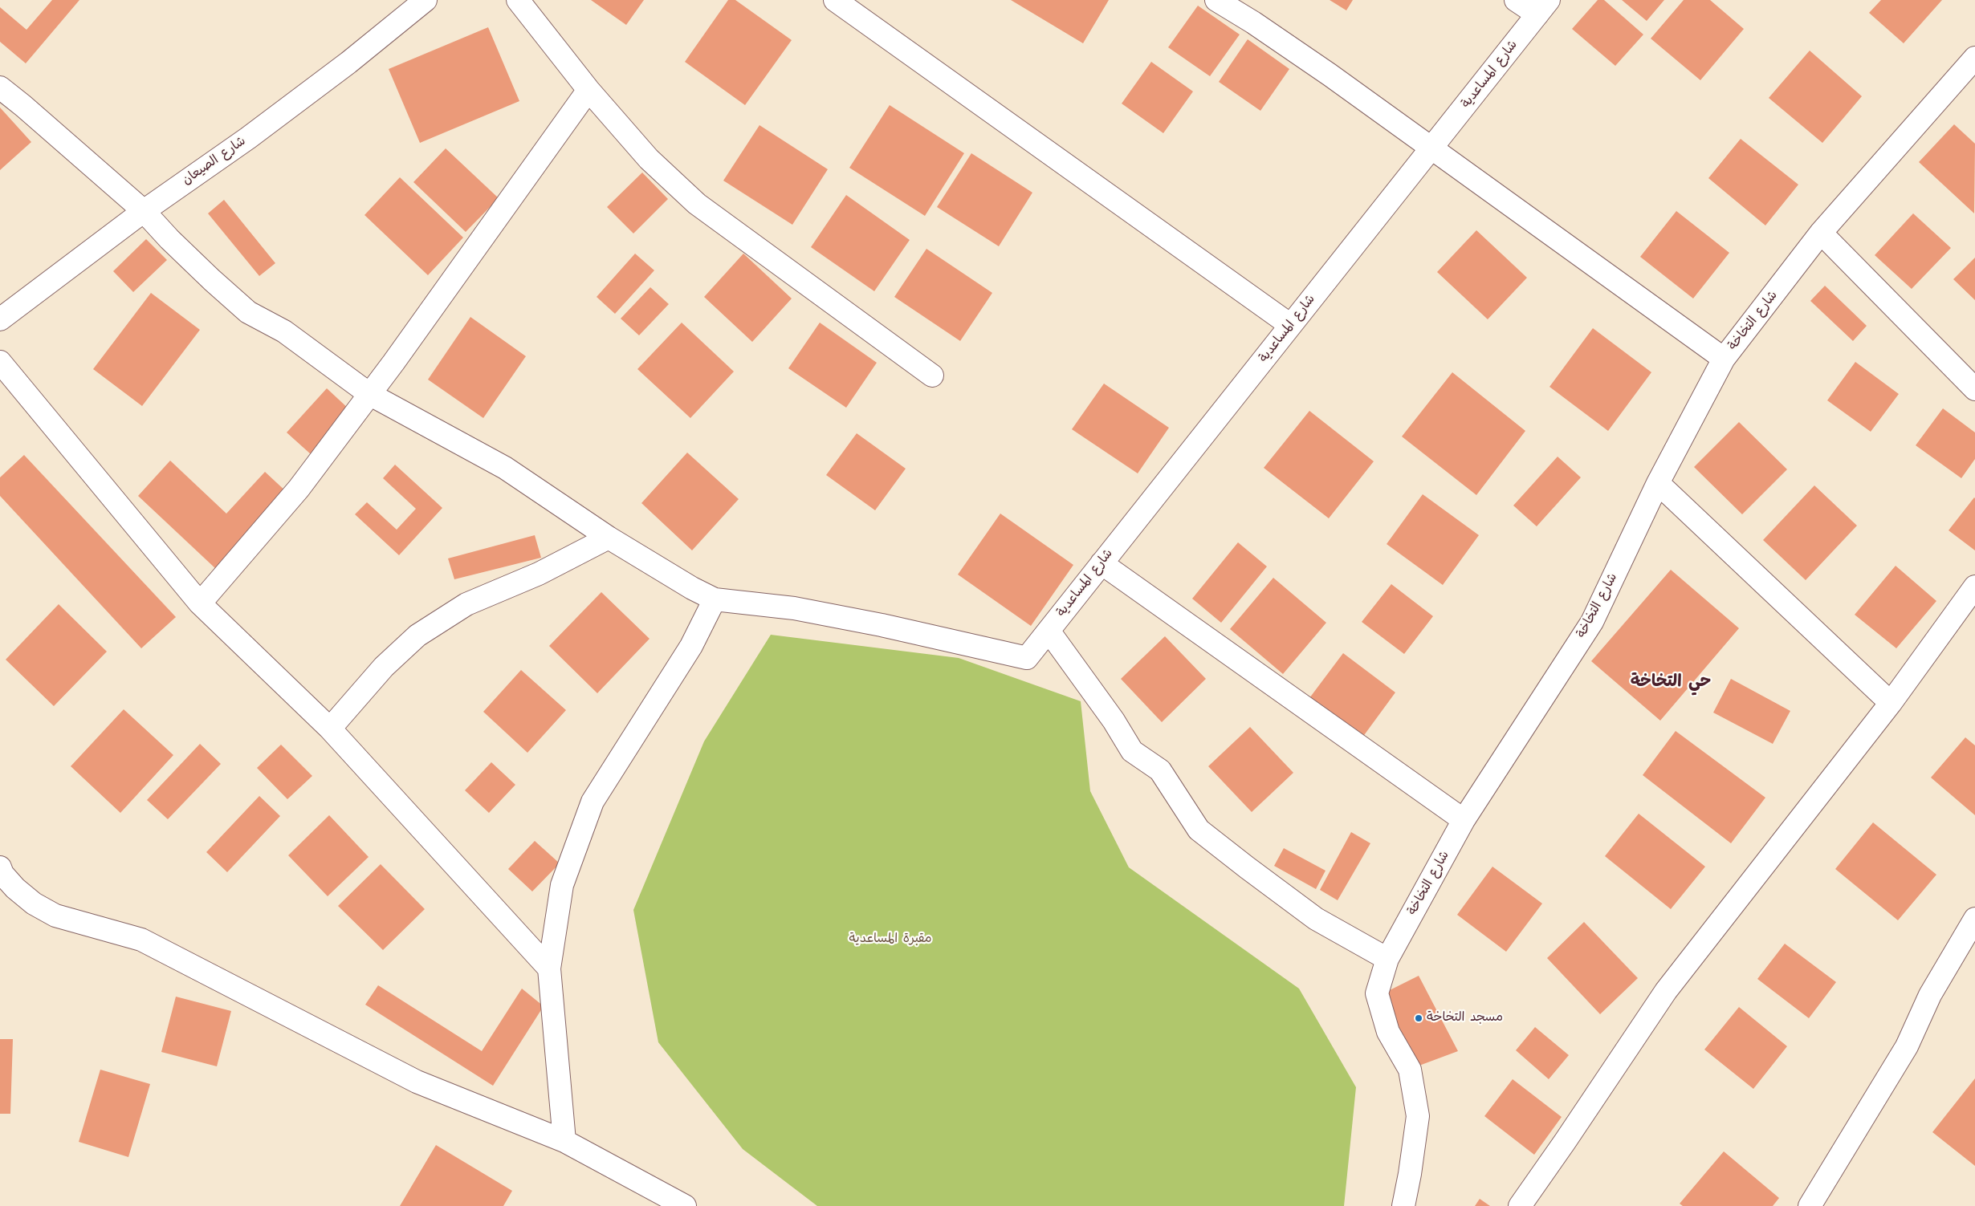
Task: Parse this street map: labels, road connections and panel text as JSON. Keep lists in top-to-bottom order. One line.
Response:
{"streets":{"street":["شارع المساعدية","شارع الصيعان","شارع التخاخة"]},"districts":["حي التخاخة"],"parks":["مقبرة المساعدية"],"places":["مسجد التخاخة"]}
